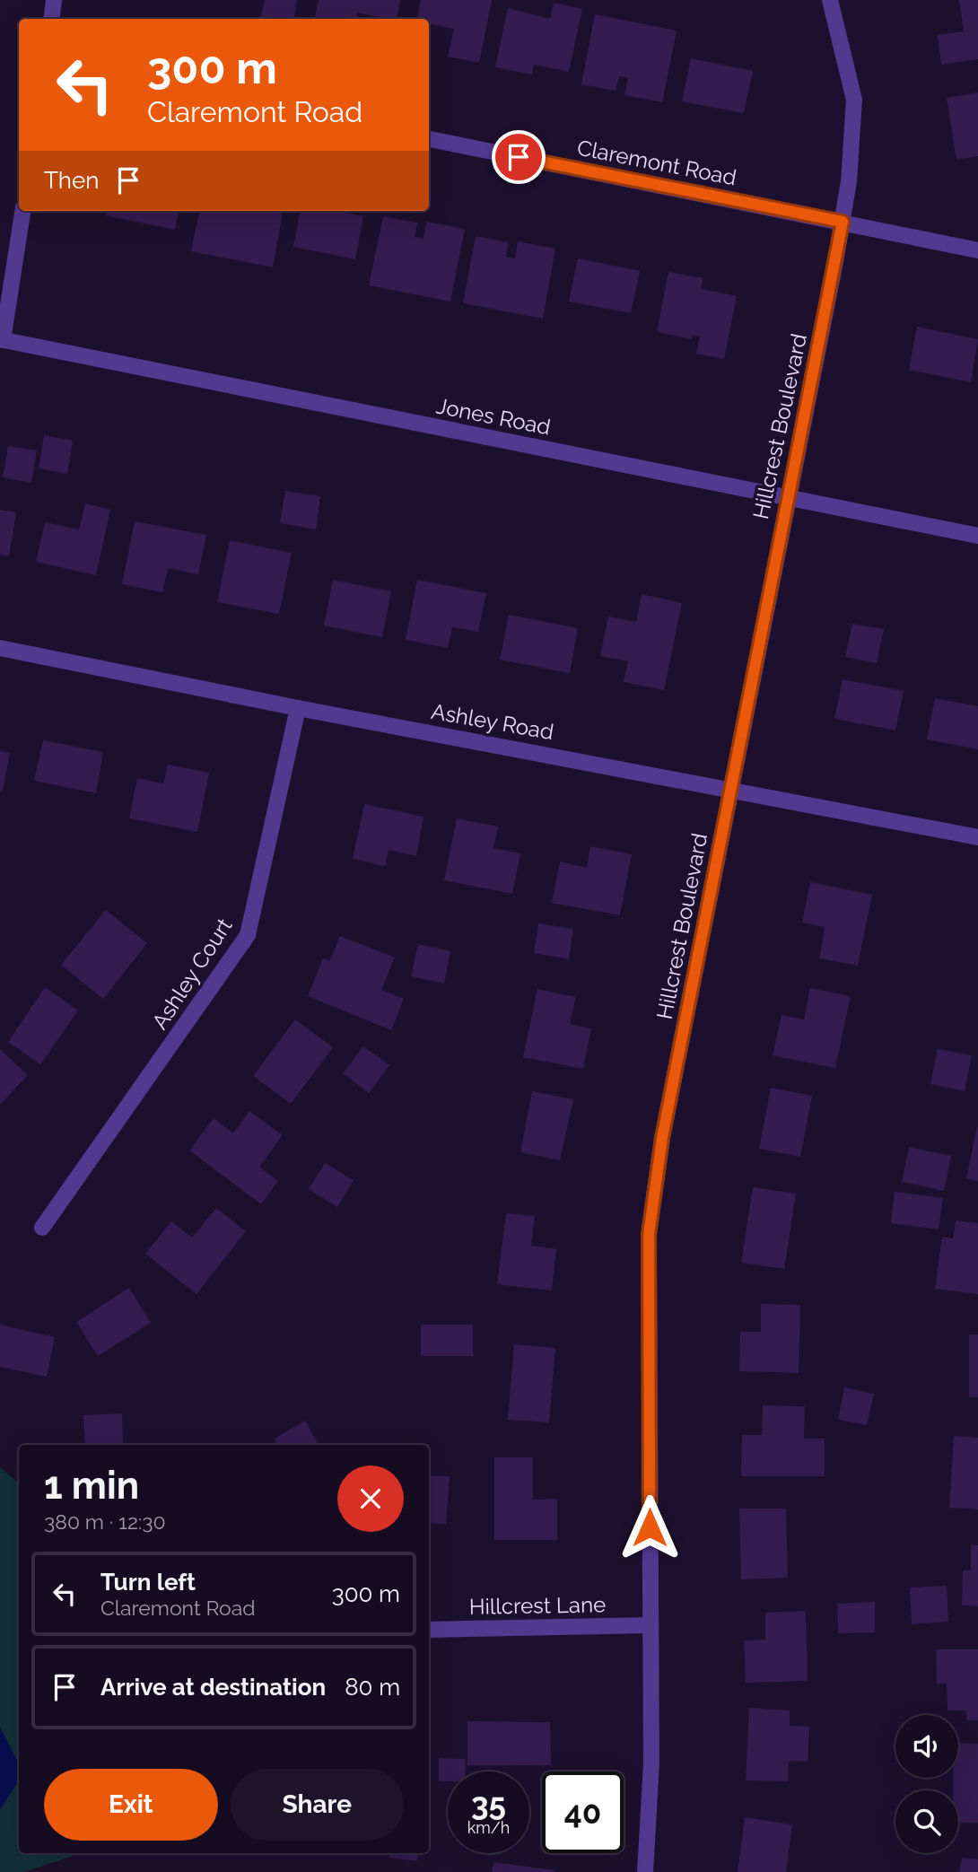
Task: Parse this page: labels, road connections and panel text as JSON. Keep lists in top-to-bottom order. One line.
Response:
{"streets":{"street":["Claremont Road","Jones Road","Hillcrest Boulevard","Ashley Road","Ashley Court","Hillcrest Lane"]},"crossings":[["Claremont Road","Hillcrest Boulevard"],["Jones Road","Hillcrest Boulevard"],["Hillcrest Boulevard","Ashley Road"],["Hillcrest Boulevard","Hillcrest Lane"],["Ashley Road","Ashley Court"]],"page":{"turn":["300 m","Claremont Road"],"then":"Then","heading":["1 min","380 m · 12:30"],"list":[{"name":"Turn left","note":"Claremont Road","value":"300 m"},{"name":"Arrive at destination","value":"80 m"}],"buttons":["Exit","Share"],"speed":"35 km/h","limit":"40"}}
